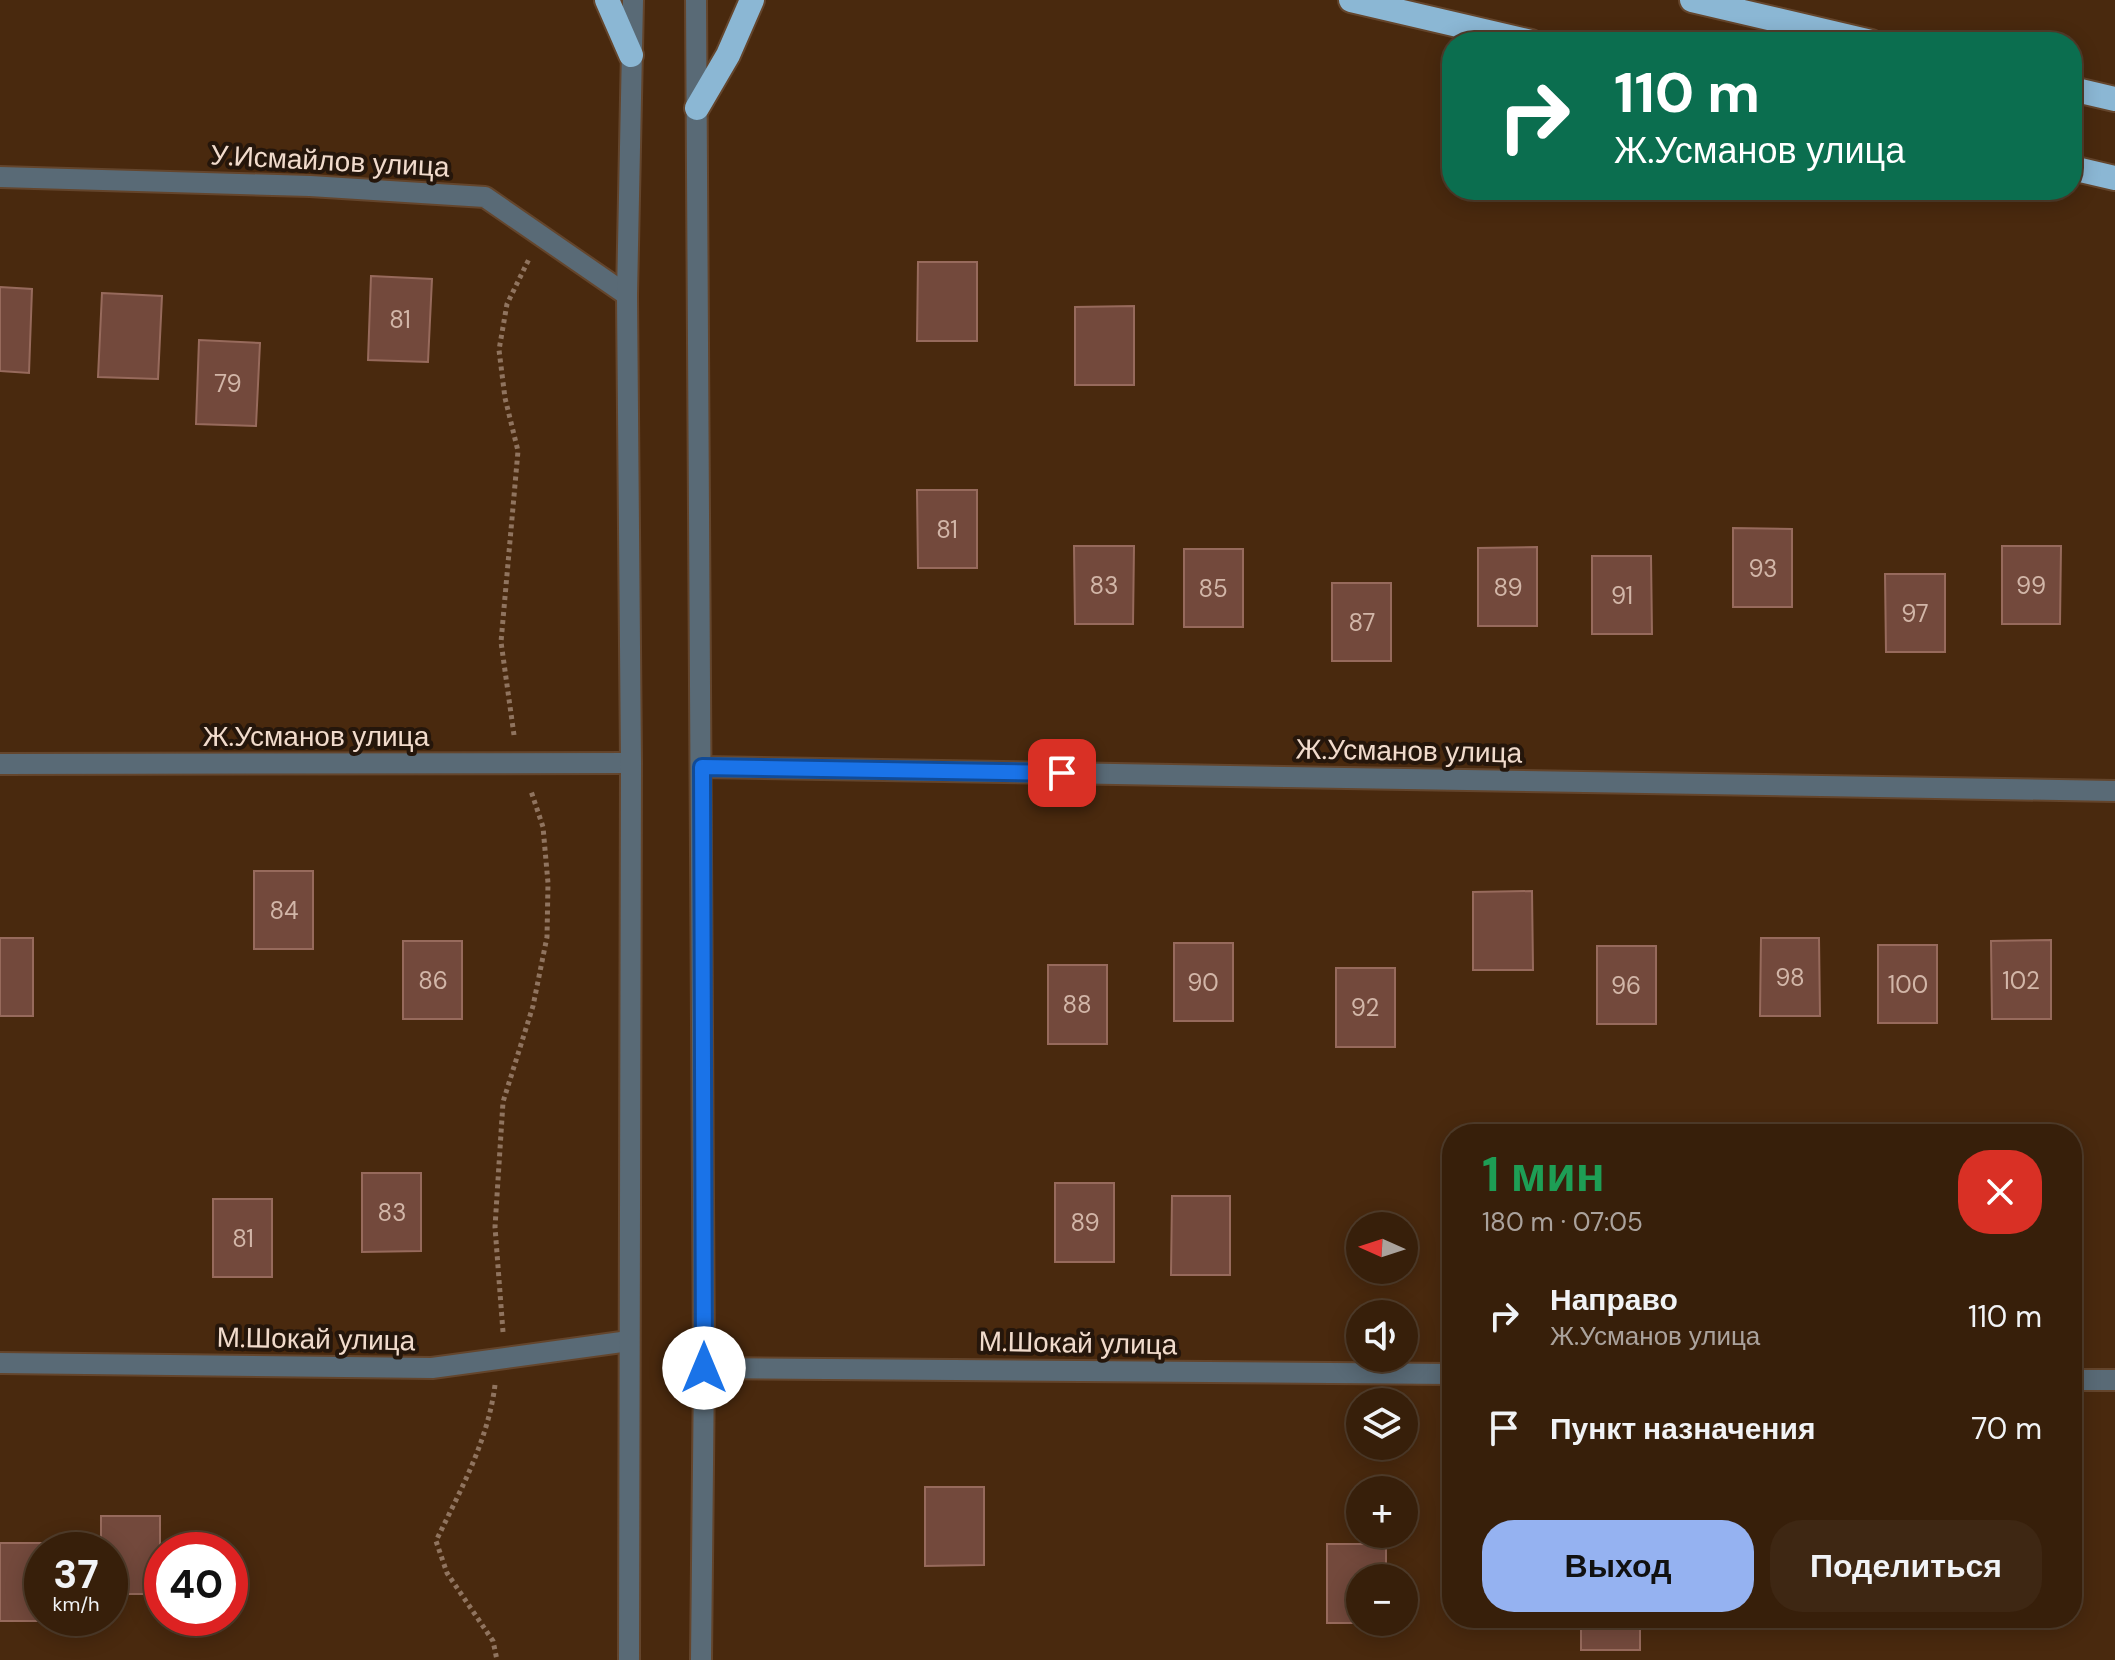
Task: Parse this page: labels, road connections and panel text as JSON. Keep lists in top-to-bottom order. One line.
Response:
{"streets":{"street":["У.Исмайлов улица","Ж.Усманов улица","М.Шокай улица"]},"house_numbers":["81","79","81","93","83","99","89","85","91","97","87","84","98","86","102","90","100","96","88","92","83","89","81"],"north":"left","page":{"turn":["110 m","Ж.Усманов улица"],"heading":["1 мин","180 m · 07:05"],"map_buttons":["+","−"],"list":[{"name":"Направо","note":"Ж.Усманов улица","value":"110 m"},{"name":"Пункт назначения","value":"70 m"}],"buttons":["Выход","Поделиться"],"speed":"37 km/h","limit":"40"}}
